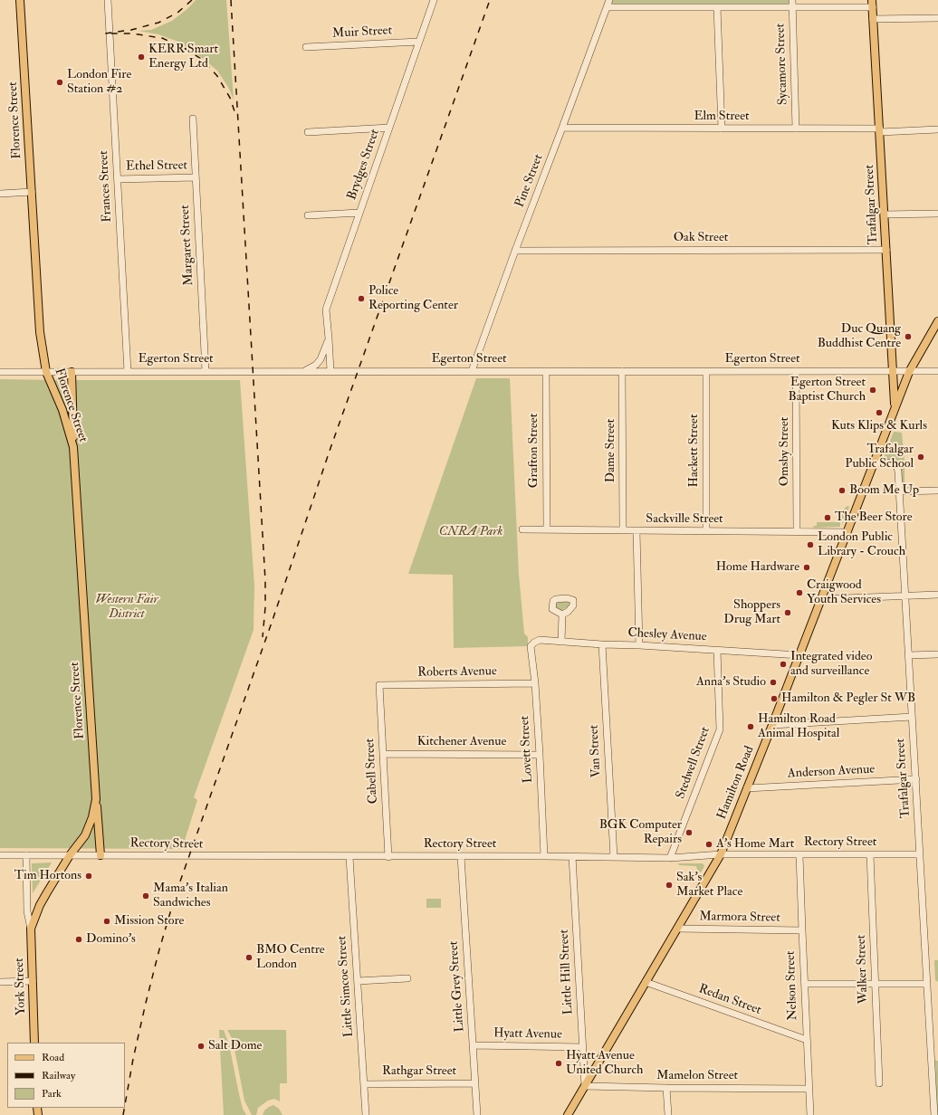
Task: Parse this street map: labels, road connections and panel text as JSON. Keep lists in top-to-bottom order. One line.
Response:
{"streets":{"main road":["Florence Street","Trafalgar Street","Hamilton Road","York Street"],"street":["Muir Street","Sycamore Street","Elm Street","Brydges Street","Ethel Street","Pine Street","Frances Street","Oak Street","Margaret Street","Egerton Street","Grafton Street","Dame Street","Hackett Street","Omsby Street","Sackville Street","Chesley Avenue","Roberts Avenue","Kitchener Avenue","Lovett Street","Van Street","Stedwell Street","Cabell Street","Anderson Avenue","Rectory Street","Marmora Street","Walker Street","Little Hill Street","Nelson Street","Little Simcoe Street","Little Grey Street","Redan Street","Hyatt Avenue","Rathgar Street","Mamelon Street"]},"crossings":[["Muir Street","Brydges Street"],["Sycamore Street","Elm Street"],["Elm Street","Pine Street"],["Elm Street","Trafalgar Street"],["Florence Street","Egerton Street"],["Florence Street","Rectory Street"],["Florence Street","York Street"],["Brydges Street","Egerton Street"],["Ethel Street","Frances Street"],["Ethel Street","Margaret Street"],["Pine Street","Oak Street"],["Pine Street","Egerton Street"],["Frances Street","Egerton Street"],["Trafalgar Street","Oak Street"],["Trafalgar Street","Egerton Street"],["Trafalgar Street","Anderson Avenue"],["Trafalgar Street","Hamilton Road"],["Trafalgar Street","Rectory Street"],["Margaret Street","Egerton Street"],["Egerton Street","Grafton Street"],["Egerton Street","Dame Street"],["Egerton Street","Hackett Street"],["Egerton Street","Omsby Street"],["Egerton Street","Hamilton Road"],["Grafton Street","Sackville Street"],["Dame Street","Sackville Street"],["Hackett Street","Sackville Street"],["Omsby Street","Sackville Street"],["Sackville Street","Hamilton Road"],["Chesley Avenue","Lovett Street"],["Chesley Avenue","Van Street"],["Chesley Avenue","Stedwell Street"],["Chesley Avenue","Hamilton Road"],["Roberts Avenue","Lovett Street"],["Roberts Avenue","Cabell Street"],["Kitchener Avenue","Lovett Street"],["Kitchener Avenue","Cabell Street"],["Lovett Street","Rectory Street"],["Van Street","Rectory Street"],["Stedwell Street","Rectory Street"],["Cabell Street","Rectory Street"],["Anderson Avenue","Hamilton Road"],["Hamilton Road","Rectory Street"],["Hamilton Road","Marmora Street"],["Hamilton Road","Little Hill Street"],["Hamilton Road","Redan Street"],["Hamilton Road","Mamelon Street"],["Rectory Street","Walker Street"],["Rectory Street","Little Hill Street"],["Rectory Street","Nelson Street"],["Rectory Street","York Street"],["Rectory Street","Little Simcoe Street"],["Rectory Street","Little Grey Street"],["Marmora Street","Nelson Street"],["Little Hill Street","Hyatt Avenue"],["Little Hill Street","Mamelon Street"],["Nelson Street","Redan Street"],["Nelson Street","Mamelon Street"],["Little Simcoe Street","Rathgar Street"],["Little Grey Street","Hyatt Avenue"],["Little Grey Street","Rathgar Street"]],"parks":["CNRA Park","Western Fair District"],"places":["KERR Smart Energy Ltd","London Fire Station #2","Police Reporting Center","Duc Quang Buddhist Centre","Egerton Street Baptist Church","Kuts Klips & Kurls","Trafalgar Public School","Boom Me Up","The Beer Store","London Public Library - Crouch","Home Hardware","Craigwood Youth Services","Shoppers Drug Mart","Integrated video and surveillance","Anna's Studio","Hamilton & Pegler St WB","Hamilton Road Animal Hospital","BGK Computer Repairs","A's Home Mart","Tim Hortons","Sak's Market Place","Mama's Italian Sandwiches","Mission Store","Domino's","BMO Centre London","Salt Dome","Hyatt Avenue United Church"],"legend":["Road","Railway","Park"]}
